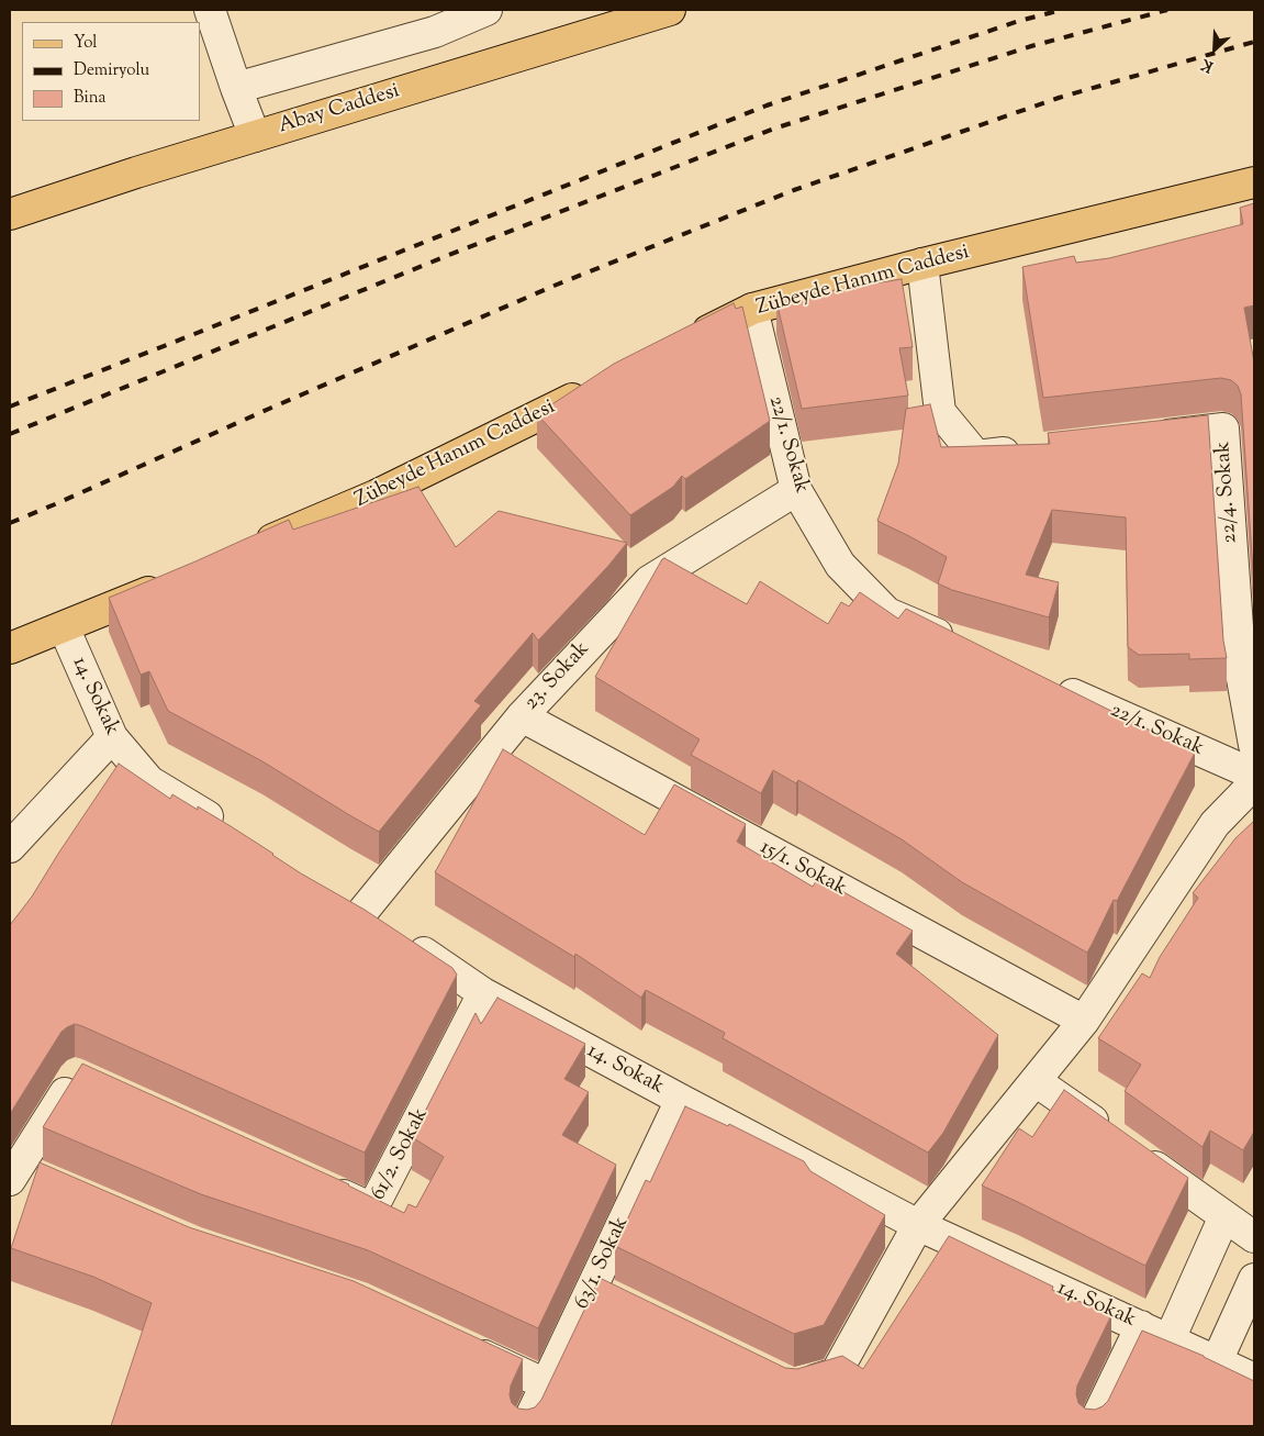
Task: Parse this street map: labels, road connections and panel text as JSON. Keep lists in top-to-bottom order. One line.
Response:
{"streets":{"main road":["Abay Caddesi","Zübeyde Hanım Caddesi"],"street":["22/1. Sokak","22/4. Sokak","23. Sokak","14. Sokak","15/1. Sokak","61/2. Sokak","63/1. Sokak"]},"crossings":[["Zübeyde Hanım Caddesi","22/1. Sokak"],["22/1. Sokak","23. Sokak"],["23. Sokak","14. Sokak"],["23. Sokak","15/1. Sokak"],["14. Sokak","61/2. Sokak"],["14. Sokak","63/1. Sokak"]],"legend":["Yol","Demiryolu","Bina"],"north":"bottom left"}
